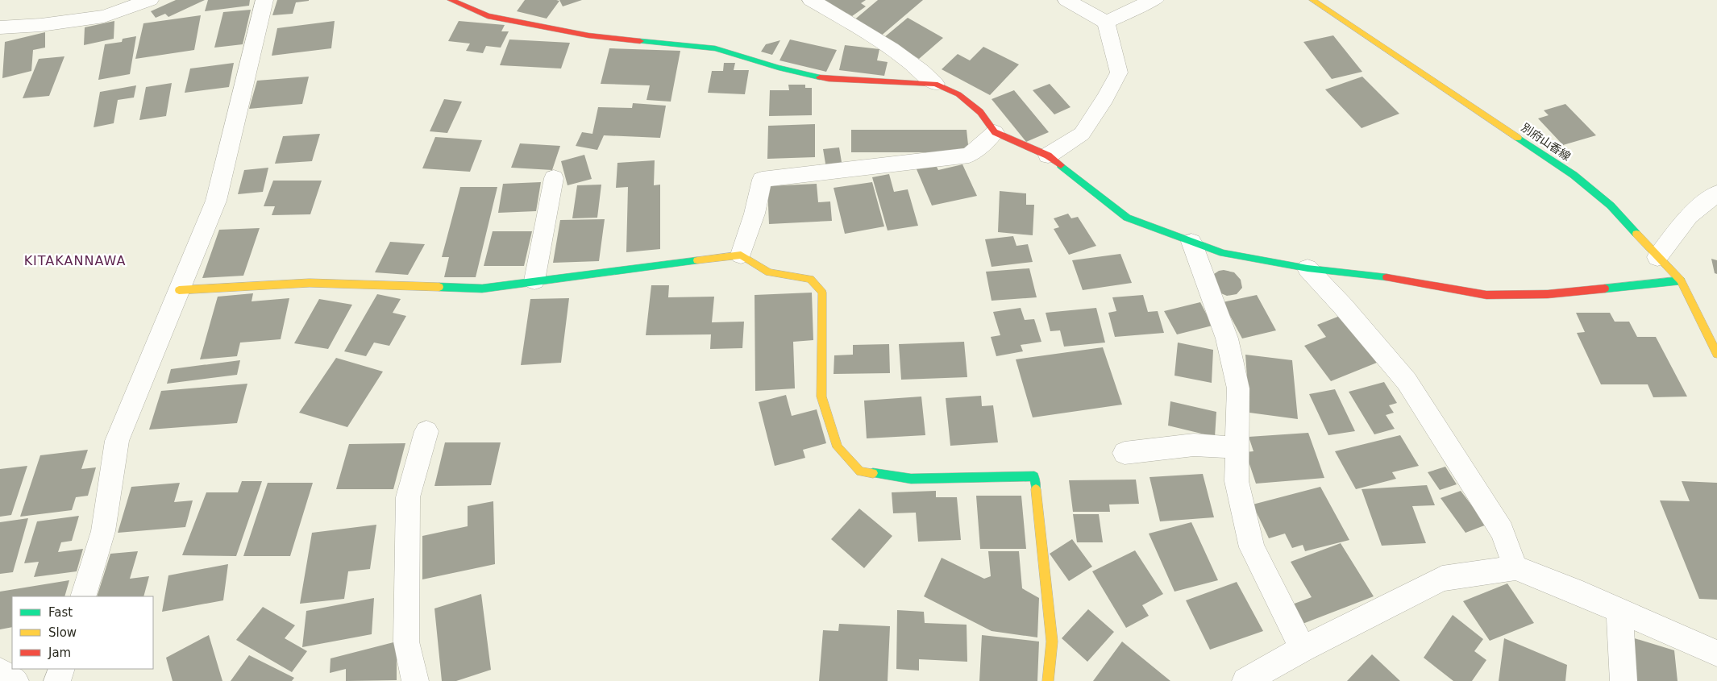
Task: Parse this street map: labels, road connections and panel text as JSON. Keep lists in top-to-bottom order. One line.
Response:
{"streets":{"street":["別府山香線"]},"districts":["KITAKANNAWA"],"legend":["Fast","Slow","Jam"]}
